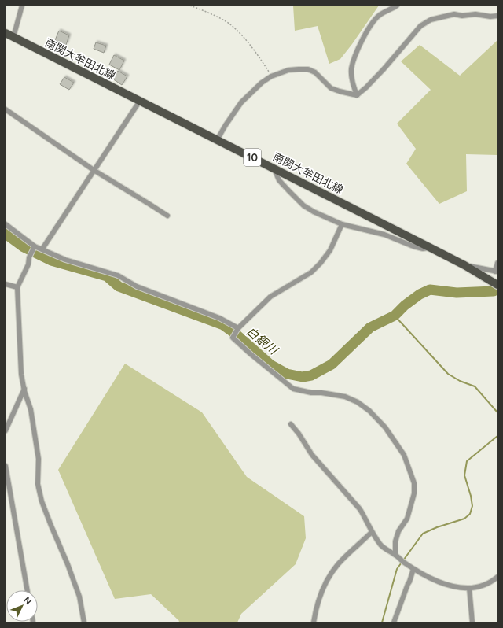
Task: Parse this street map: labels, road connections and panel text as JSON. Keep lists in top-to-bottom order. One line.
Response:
{"streets":{"main road":["南関大牟田北線","10"]},"water":["白銀川"],"north":"top right"}
